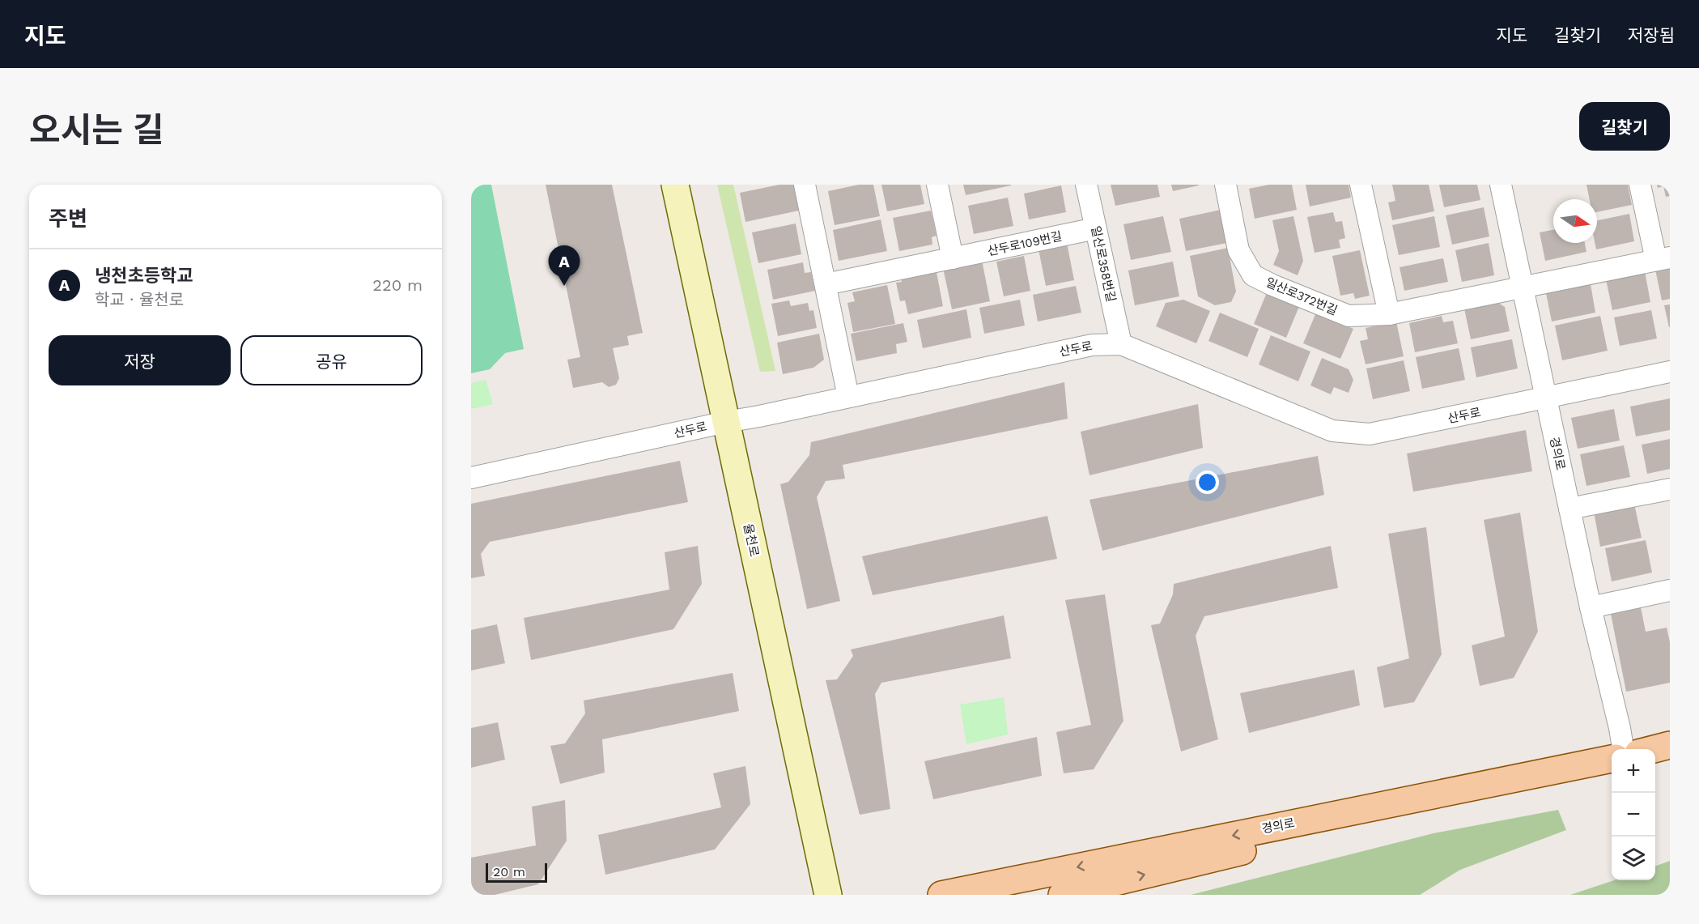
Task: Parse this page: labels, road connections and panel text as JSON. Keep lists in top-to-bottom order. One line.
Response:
{"streets":{"main road":["경의로","율천로"],"street":["산두로109번길","일산로358번길","일산로372번길","산두로"]},"crossings":[["산두로109번길","일산로358번길"],["일산로358번길","산두로"],["산두로","경의로"],["산두로","율천로"]],"scale_bar":"20 m","north":"right","page":{"header":"지도","nav":["지도","길찾기","저장됨"],"title":"오시는 길","buttons":["길찾기",["저장","공유"]],"heading":"주변","pins":"A","list":[{"mark":"A","name":"냉천초등학교","note":"학교 · 율천로","value":"220 m"}],"map_buttons":["+","−"],"scale":"20 m"}}
